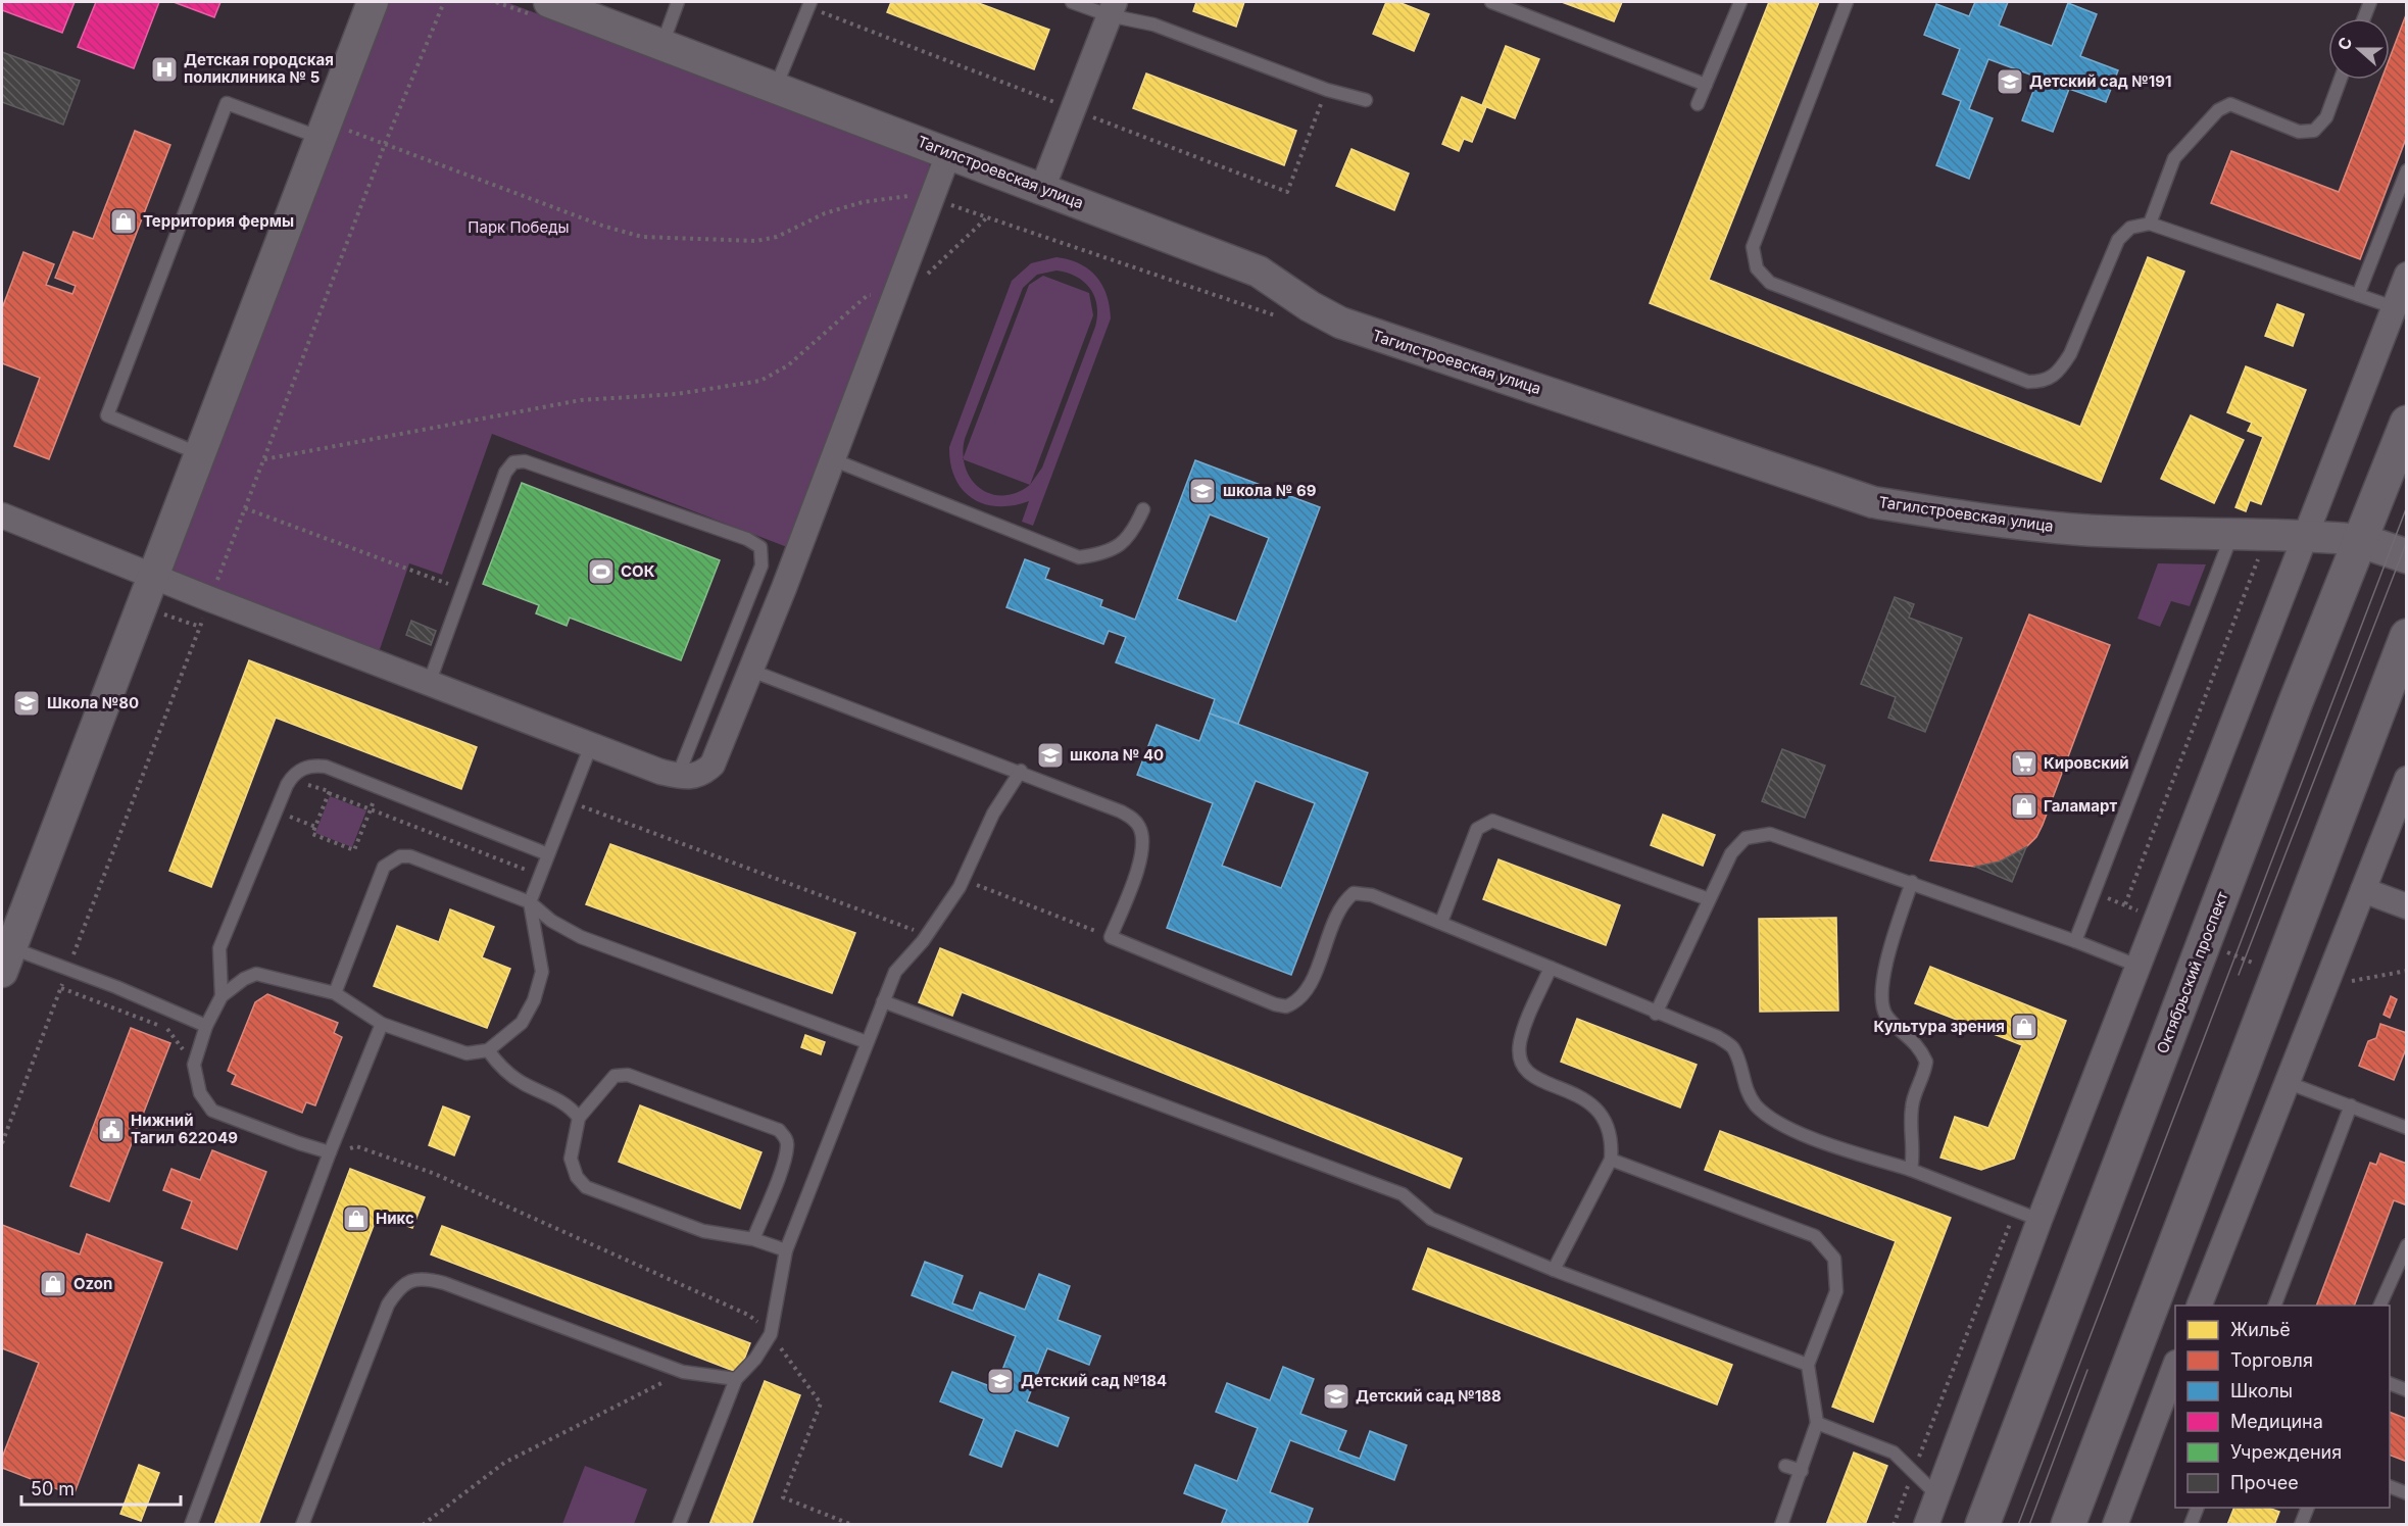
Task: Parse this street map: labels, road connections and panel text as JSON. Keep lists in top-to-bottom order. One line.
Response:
{"streets":{"main road":["Тагилстроевская улица","Октябрьский проспект"]},"crossings":[["Тагилстроевская улица","Октябрьский проспект"]],"parks":["Парк Победы"],"places":{"hospital":["Детская городская поликлиника № 5"],"school or university":["Детский сад №191","школа № 69","Школа №80","школа № 40","Детский сад №184","Детский сад №188"],"shop":["Территория фермы","Галамарт","Культура зрения","Никс","Ozon"],"sports":["СОК"],"supermarket":["Кировский"],"public building":["Нижний Тагил 622049"]},"legend":["Жильё","Торговля","Школы","Медицина","Учреждения","Прочее"],"scale_bar":"50 m","north":"left"}
